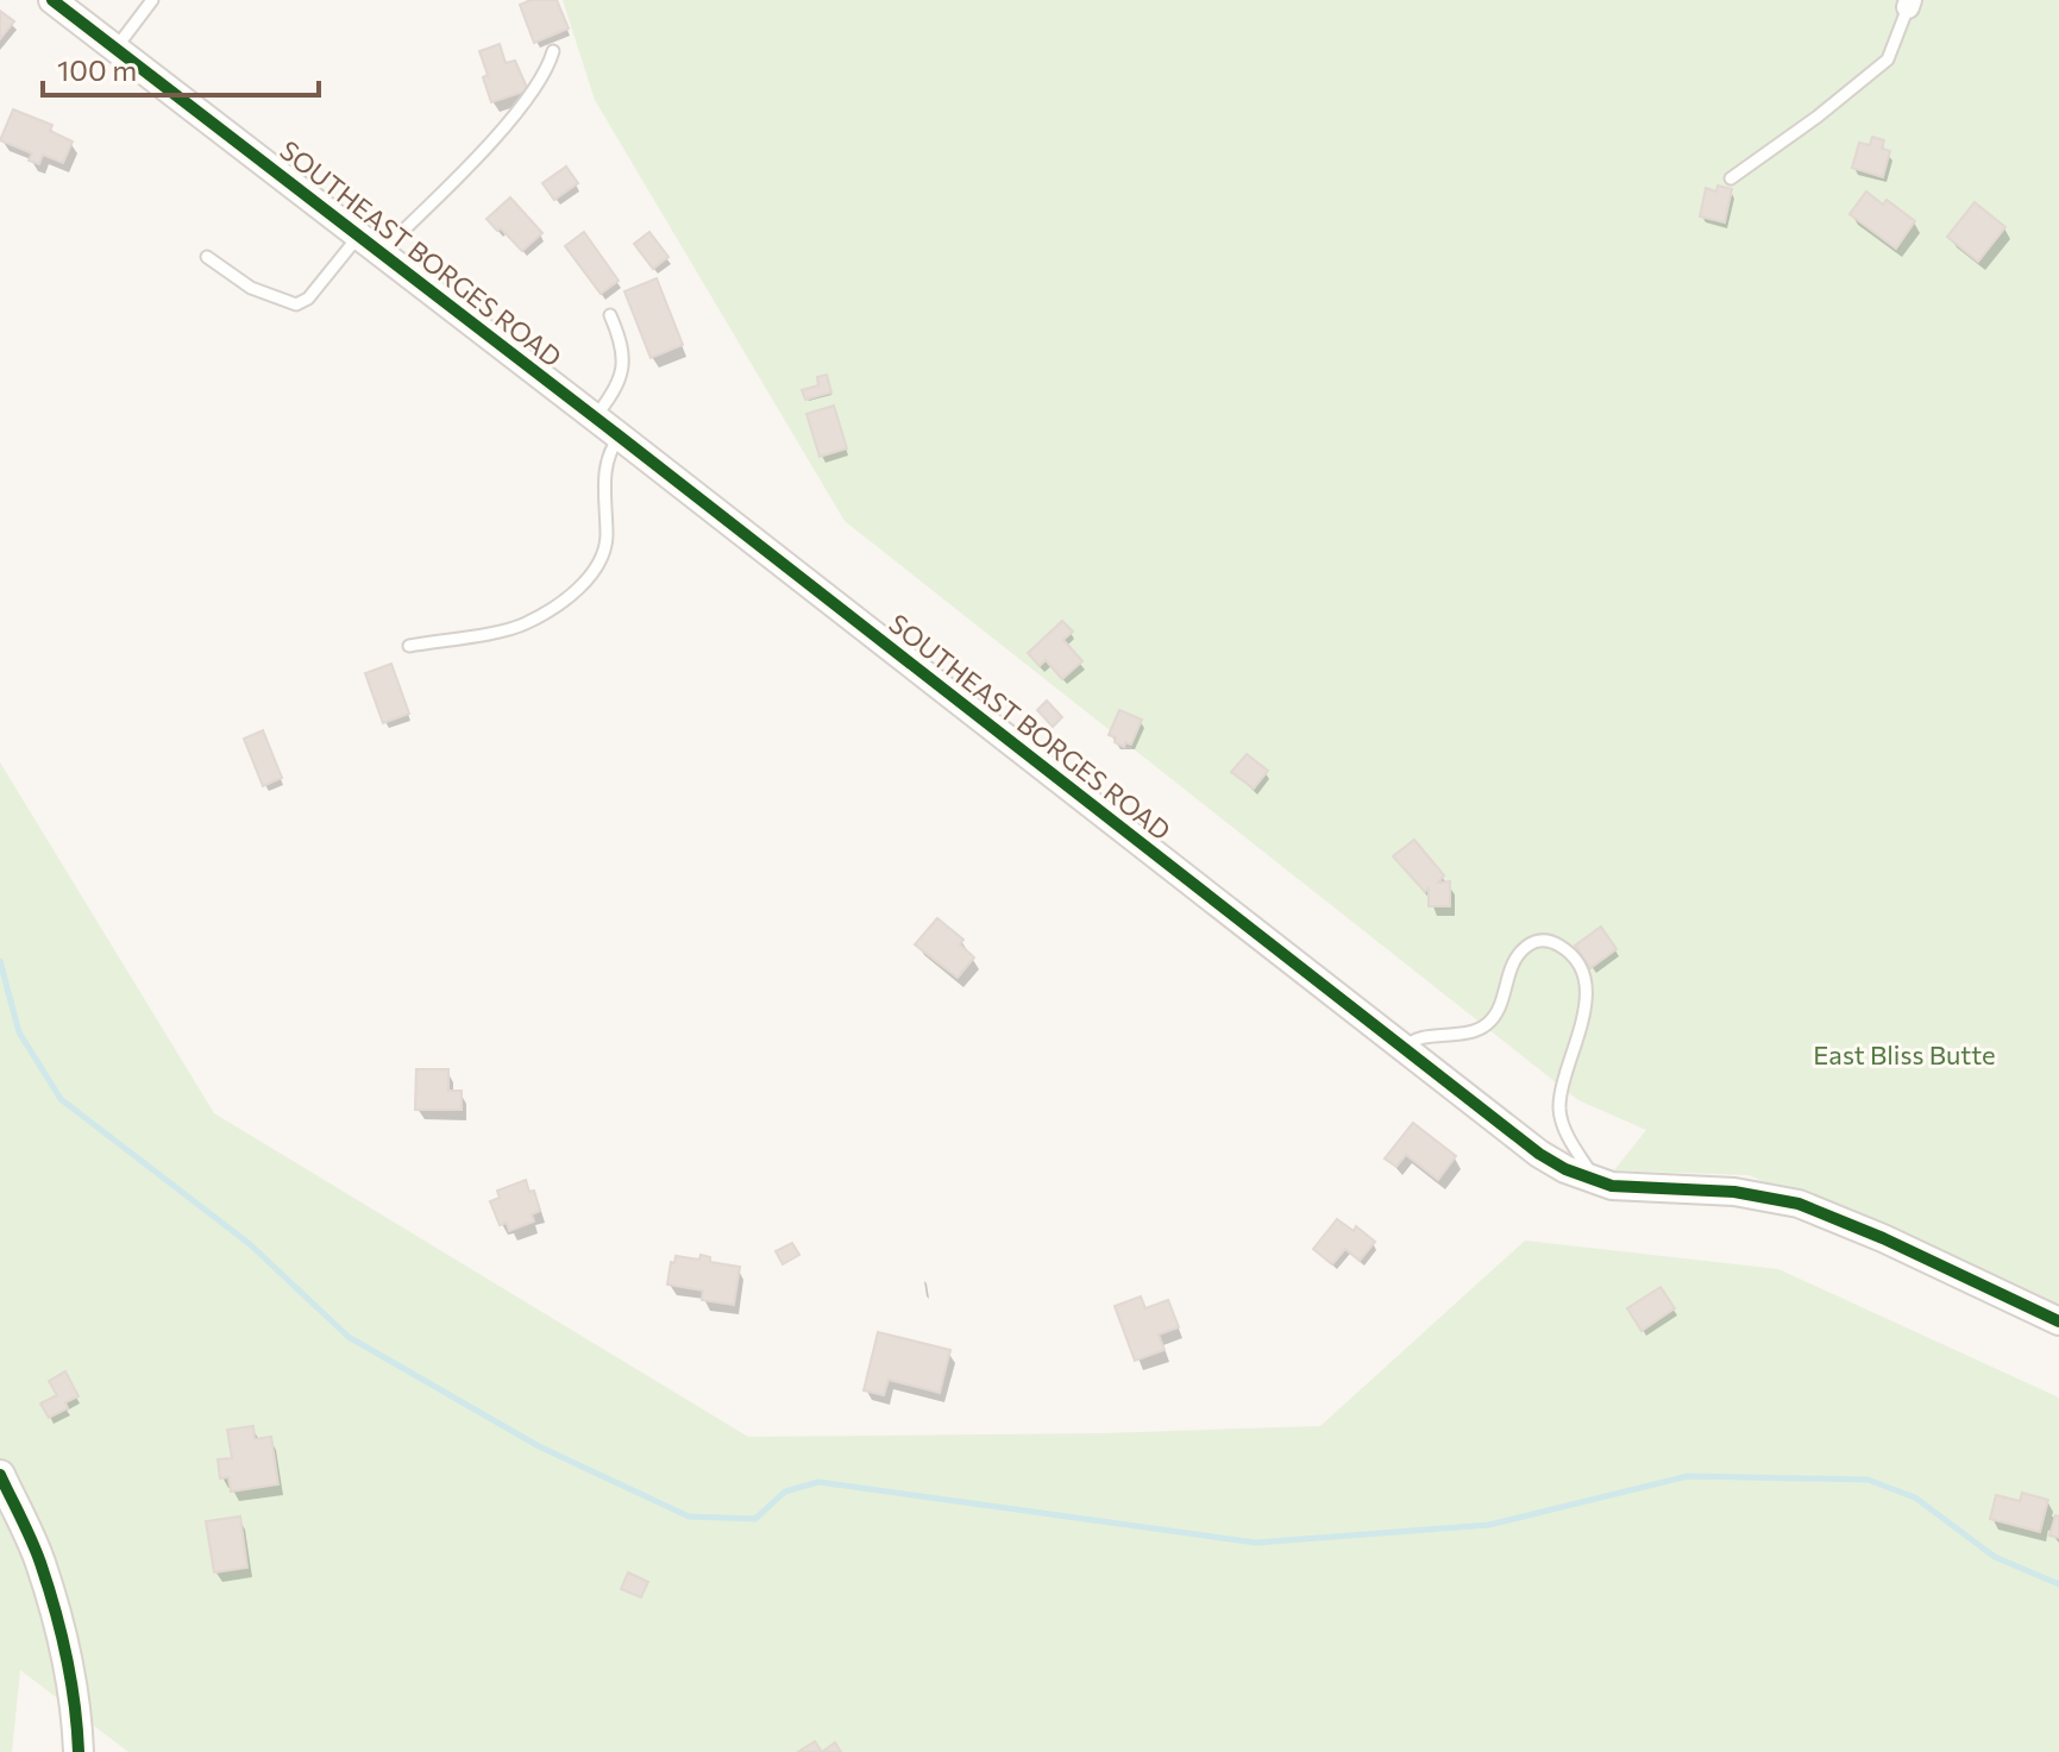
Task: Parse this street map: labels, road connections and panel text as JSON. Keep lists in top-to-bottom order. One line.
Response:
{"streets":{"street":["SOUTHEAST BORGES ROAD"]},"parks":["East Bliss Butte"],"scale_bar":"100 m"}
